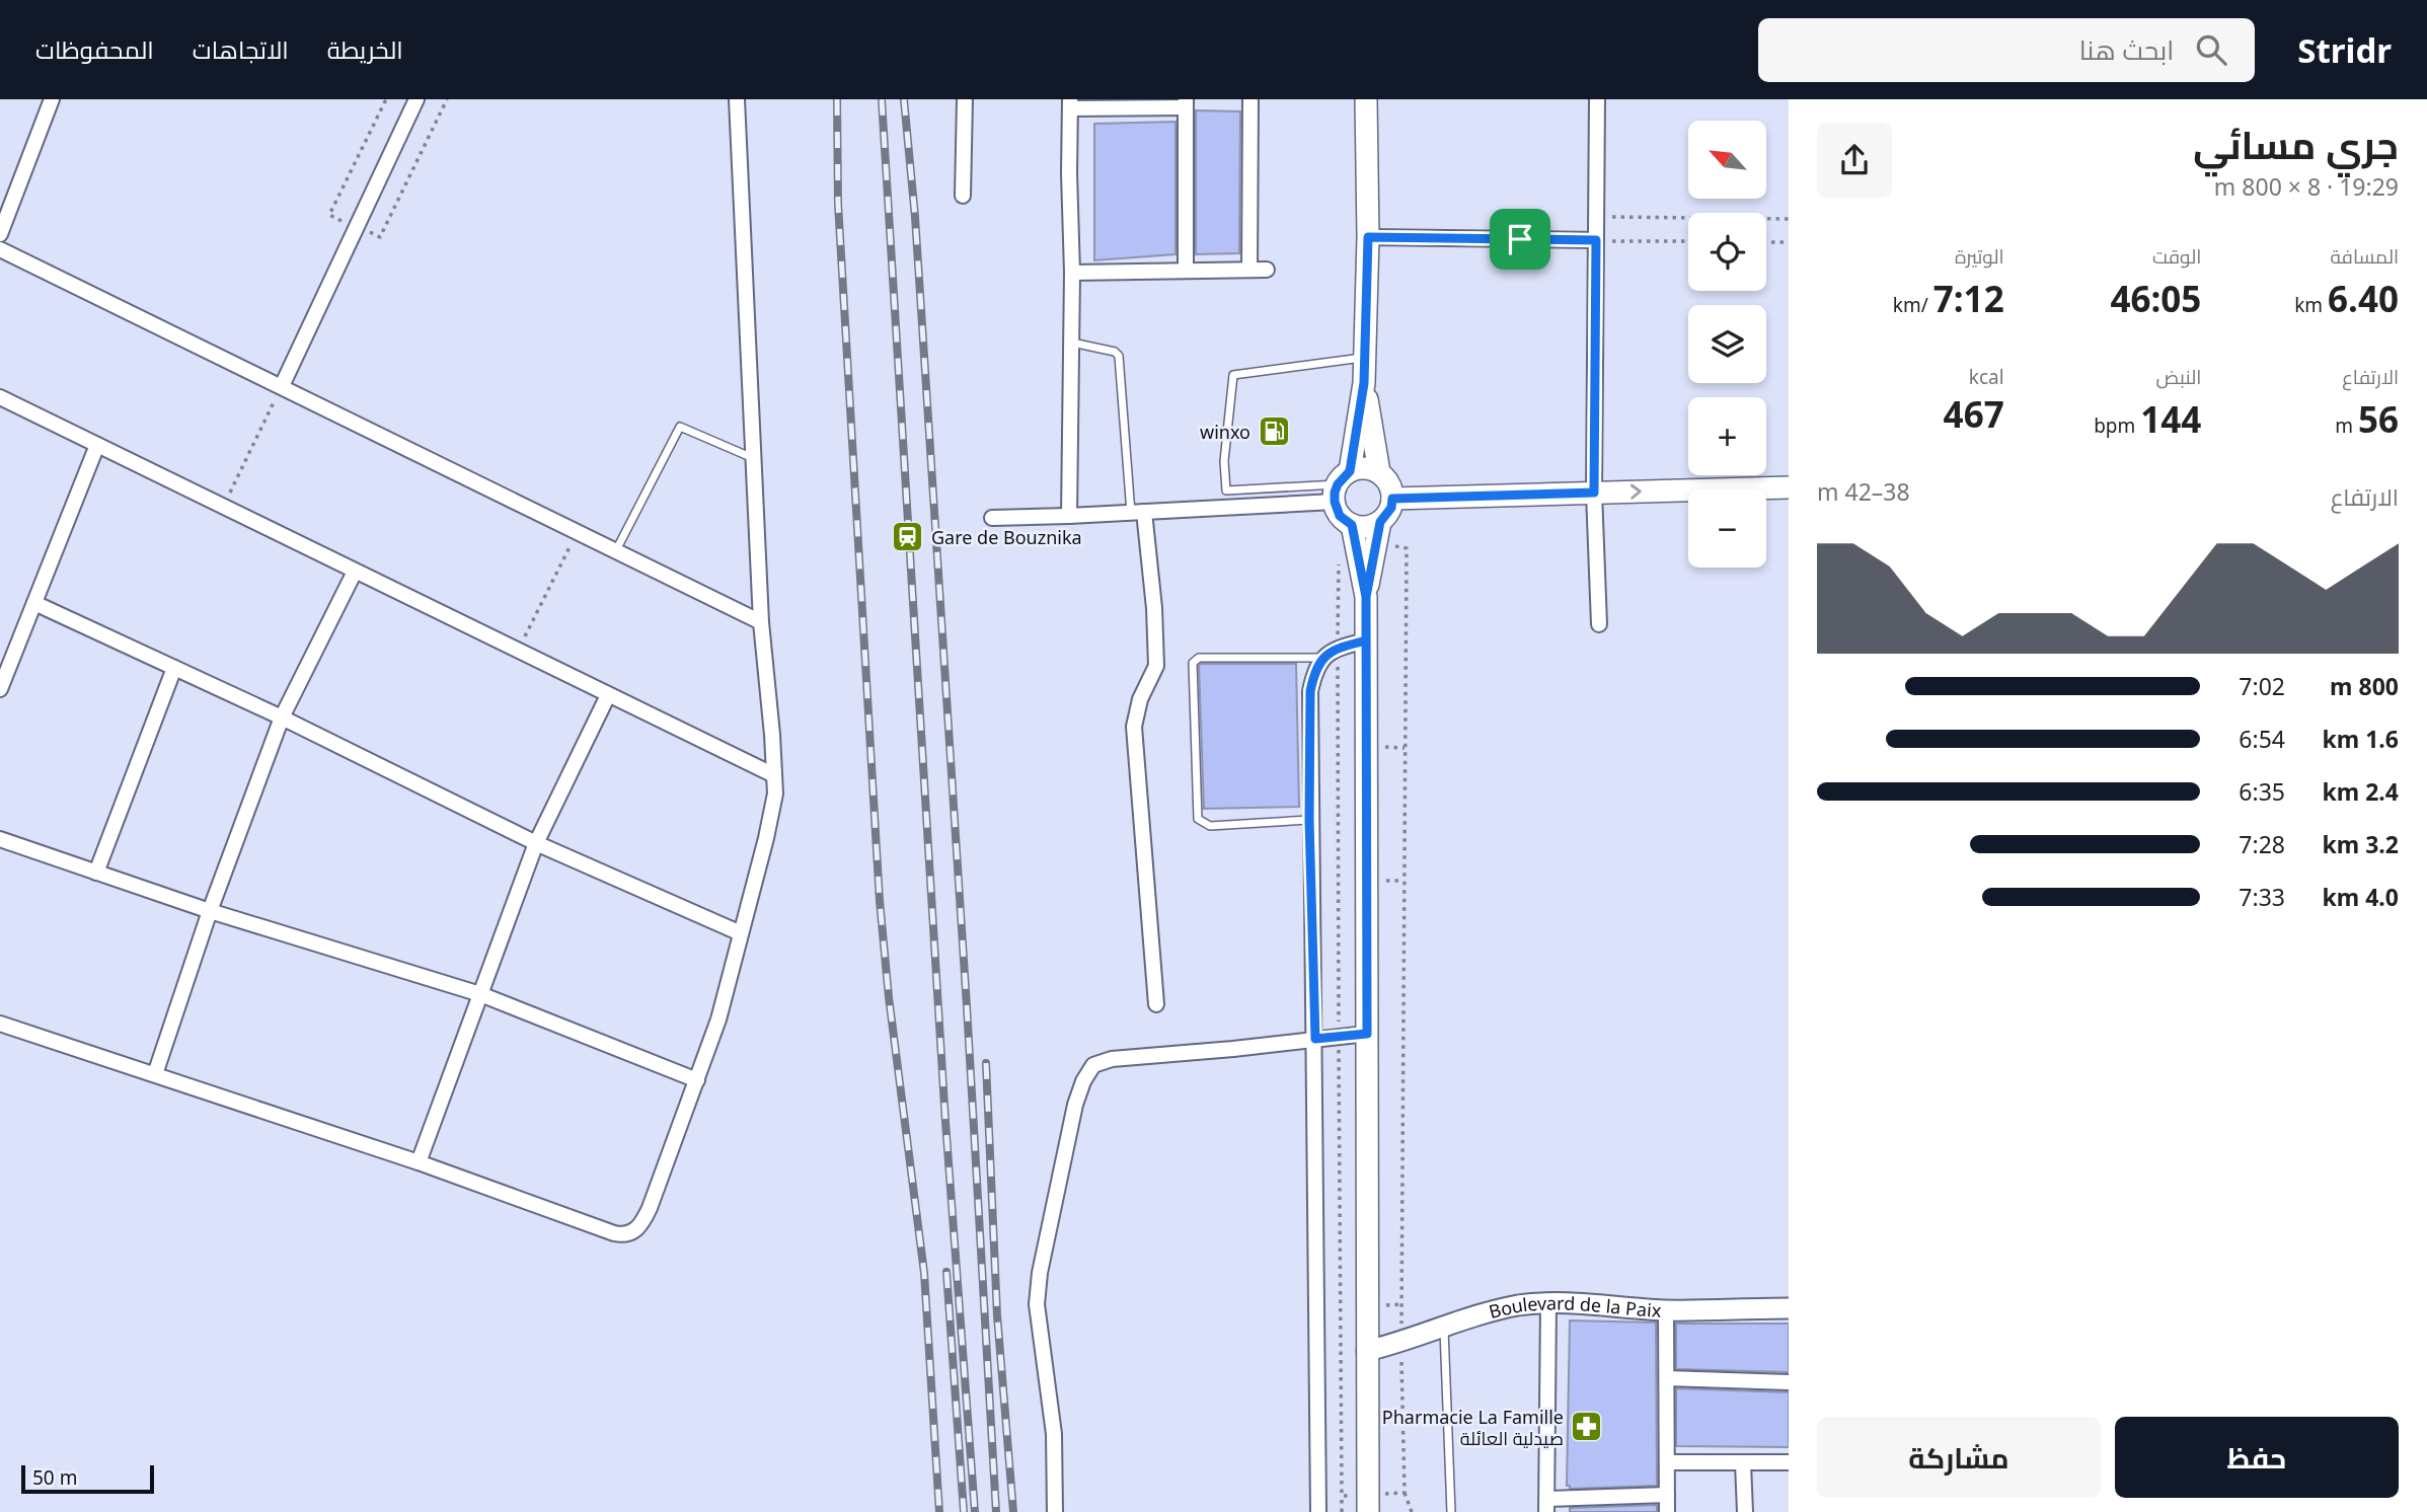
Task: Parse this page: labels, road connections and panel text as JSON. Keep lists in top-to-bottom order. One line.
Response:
{"streets":{"street":["Boulevard de la Paix"]},"places":{"fuel station":["winxo"],"station":["Gare de Bouznika"],"pharmacy":["Pharmacie La Famille صيدلية العائلة"]},"scale_bar":"50 m","north":"top left","page":{"header":"Stridr","search":"ابحث هنا","nav":["الخريطة","الاتجاهات","المحفوظات"],"heading":["جري مسائي","19:29 · 8 × 800 m"],"map_buttons":["+","−"],"stats":[["المسافة","6.40 km"],["الوقت","46:05"],["الوتيرة","7:12 /km"],["الارتفاع","56 m"],["النبض","144 bpm"],["kcal","467"]],"chart":["الارتفاع","38–42 m"],"list":[{"name":"800 m","note":"7:02"},{"name":"1.6 km","note":"6:54"},{"name":"2.4 km","note":"6:35"},{"name":"3.2 km","note":"7:28"},{"name":"4.0 km","note":"7:33"}],"buttons":["حفظ","مشاركة"],"scale":"50 m"}}
